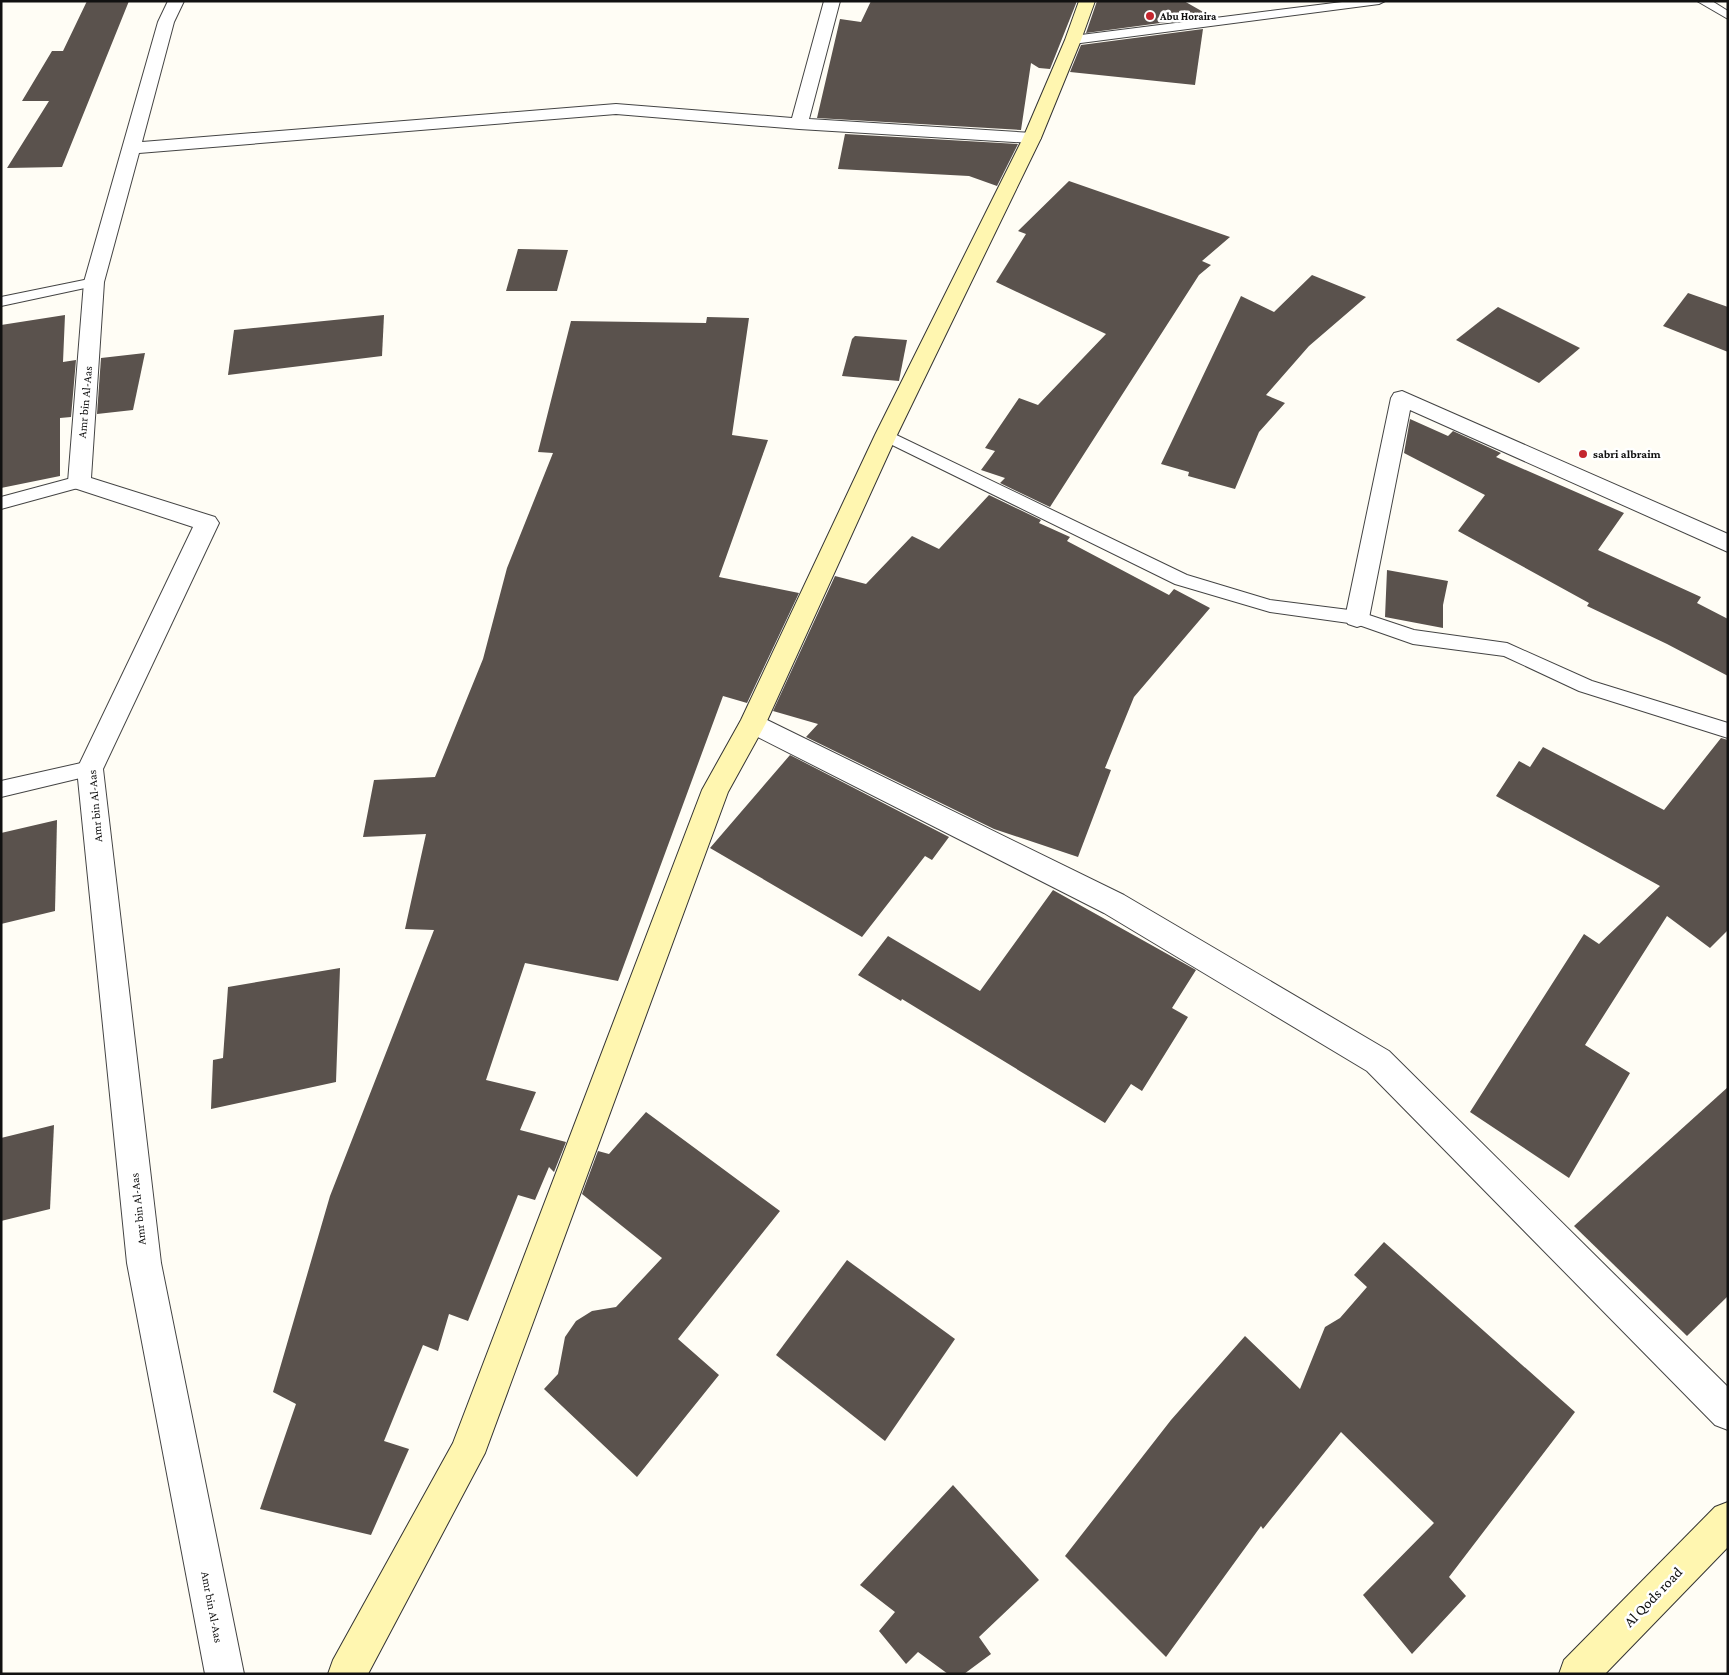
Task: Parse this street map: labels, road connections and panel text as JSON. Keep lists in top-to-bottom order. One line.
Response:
{"streets":{"street":["Amr bin Al-Aas","Al Qods road"]},"places":["Abu Horaira","sabri albraim"]}
